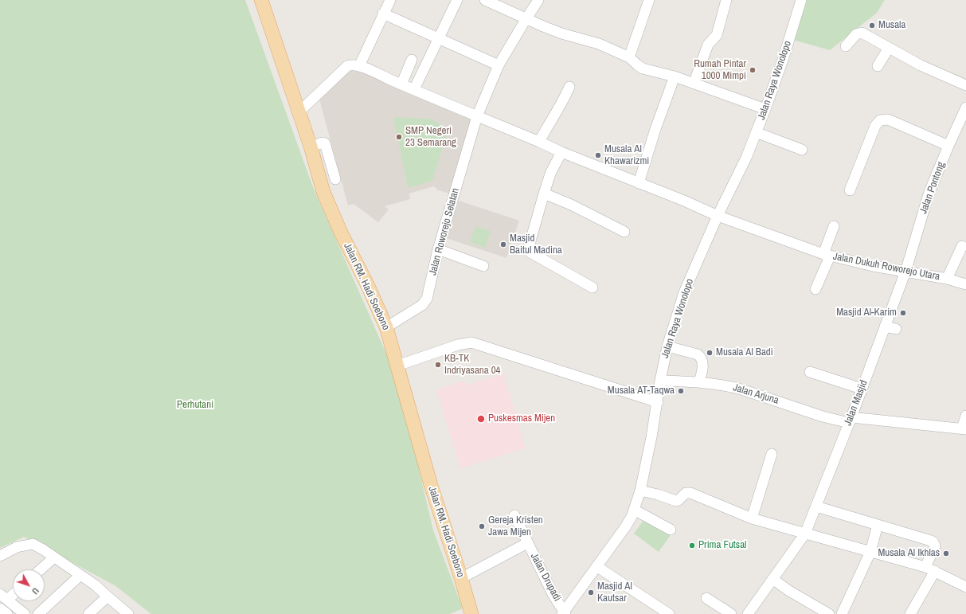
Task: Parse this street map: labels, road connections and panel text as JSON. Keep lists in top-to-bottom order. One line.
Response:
{"streets":{"main road":["Jalan RM. Hadi Soebono"],"street":["Jalan Raya Wonolopo","Jalan Pontong","Jalan Roworejo Selatan","Jalan Dukuh Roworejo Utara","Jalan Arjuna","Jalan Masjid","Jalan Drupadi"]},"crossings":[["Jalan Raya Wonolopo","Jalan Dukuh Roworejo Utara"],["Jalan Raya Wonolopo","Jalan Arjuna"],["Jalan Raya Wonolopo","Jalan Drupadi"],["Jalan Pontong","Jalan Dukuh Roworejo Utara"],["Jalan Pontong","Jalan Masjid"],["Jalan Roworejo Selatan","Jalan RM. Hadi Soebono"],["Jalan Dukuh Roworejo Utara","Jalan Masjid"],["Jalan RM. Hadi Soebono","Jalan Drupadi"],["Jalan Arjuna","Jalan Masjid"]],"parks":["Perhutani"],"places":["Musala","Rumah Pintar 1000 Mimpi","SMP Negeri 23 Semarang","Musala Al Khawarizmi","Masjid Baitul Madina","Masjid Al-Karim","Musala Al Badi","KB-TK Indriyasana 04","Musala AT-Taqwa","Puskesmas Mijen","Gereja Kristen Jawa Mijen","Prima Futsal","Musala Al Ikhlas","Masjid Al Kautsar"],"north":"bottom right"}
